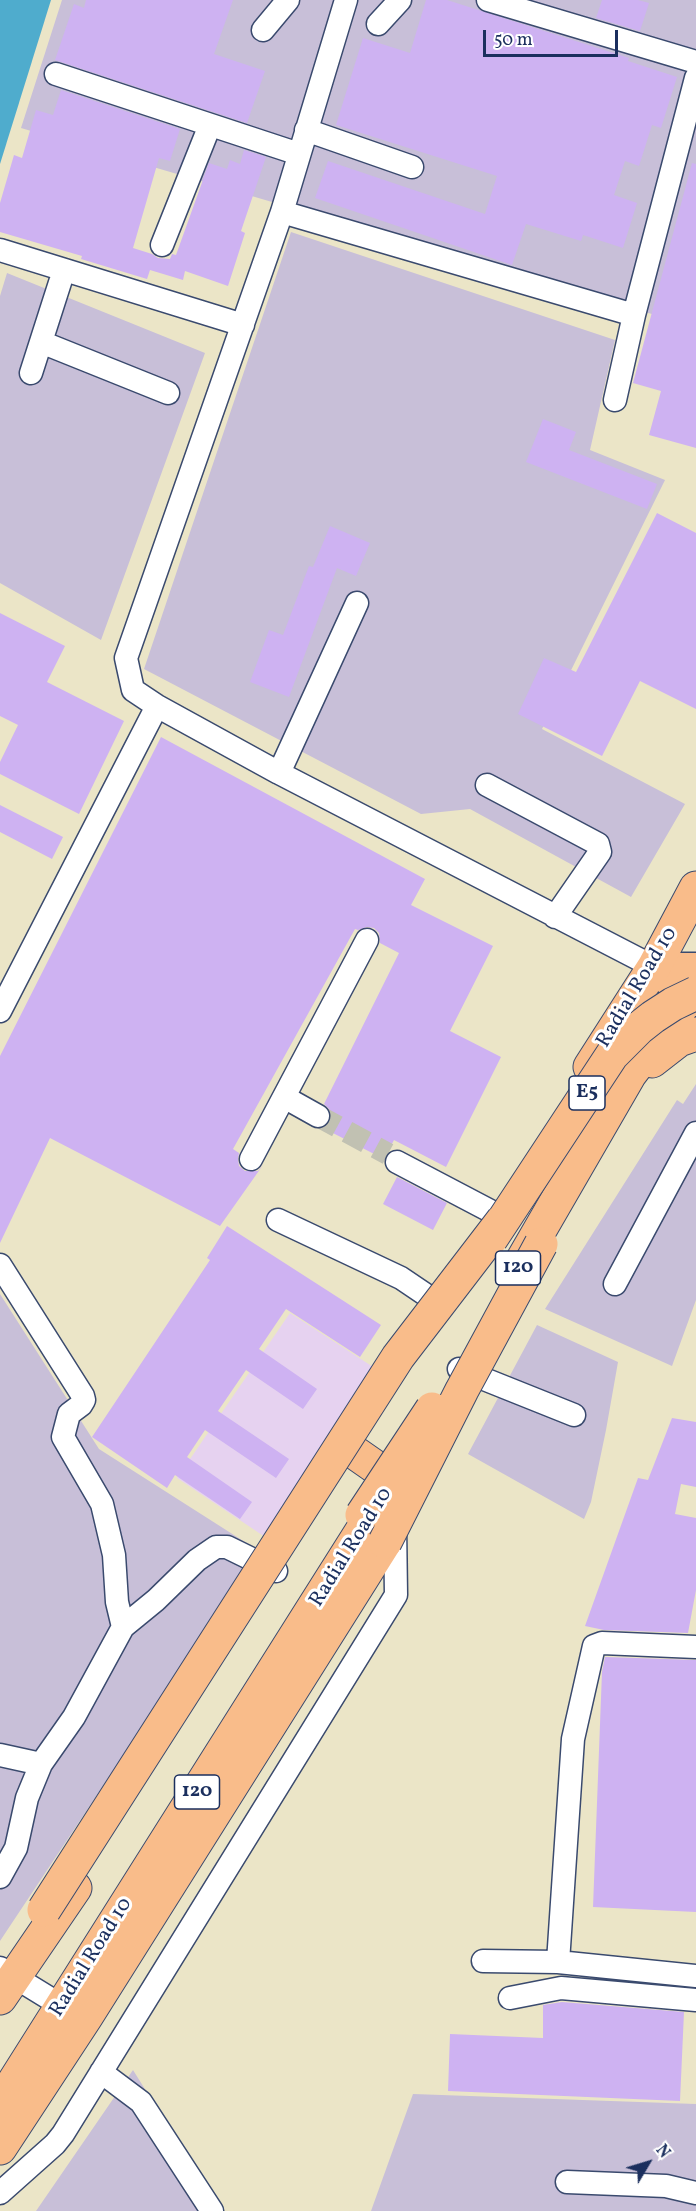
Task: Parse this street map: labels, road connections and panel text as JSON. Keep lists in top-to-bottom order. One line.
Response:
{"streets":{"highway":["Radial Road 10","E5","120"]},"crossings":[["Radial Road 10","E5"]],"scale_bar":"50 m","north":"top right"}
